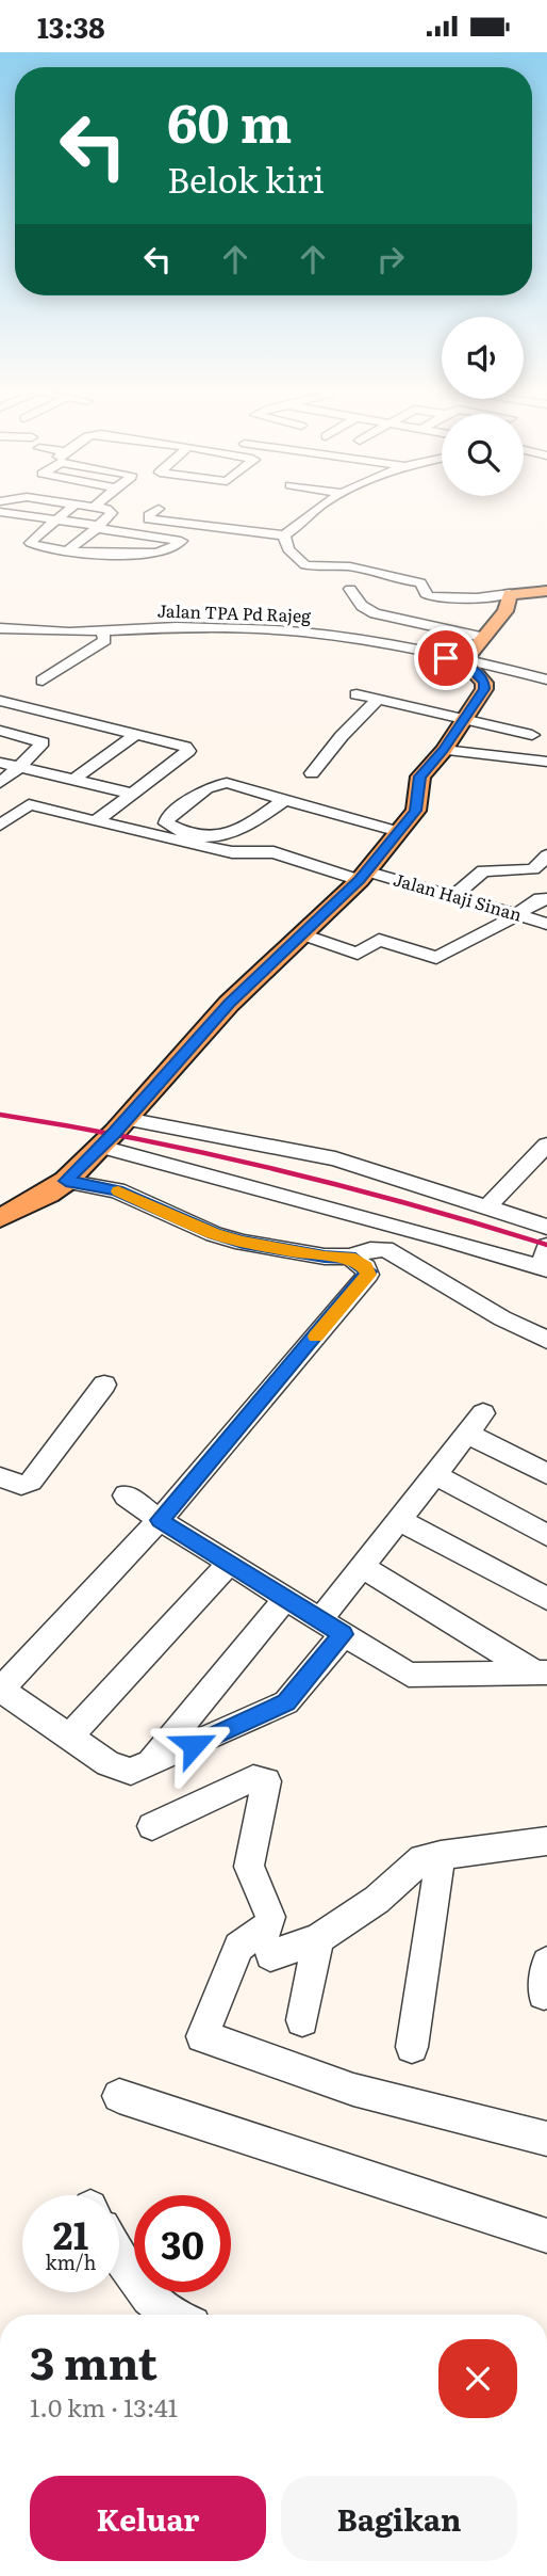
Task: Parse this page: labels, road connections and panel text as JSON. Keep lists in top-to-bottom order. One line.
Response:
{"streets":{"street":["Jalan TPA Pd Rajeg","Jalan Haji Sinan"]},"page":{"status":"13:38","turn":["60 m","Belok kiri"],"speed":"21 km/h","limit":"30","heading":["3 mnt","1.0 km · 13:41"],"buttons":["Keluar","Bagikan"]}}
